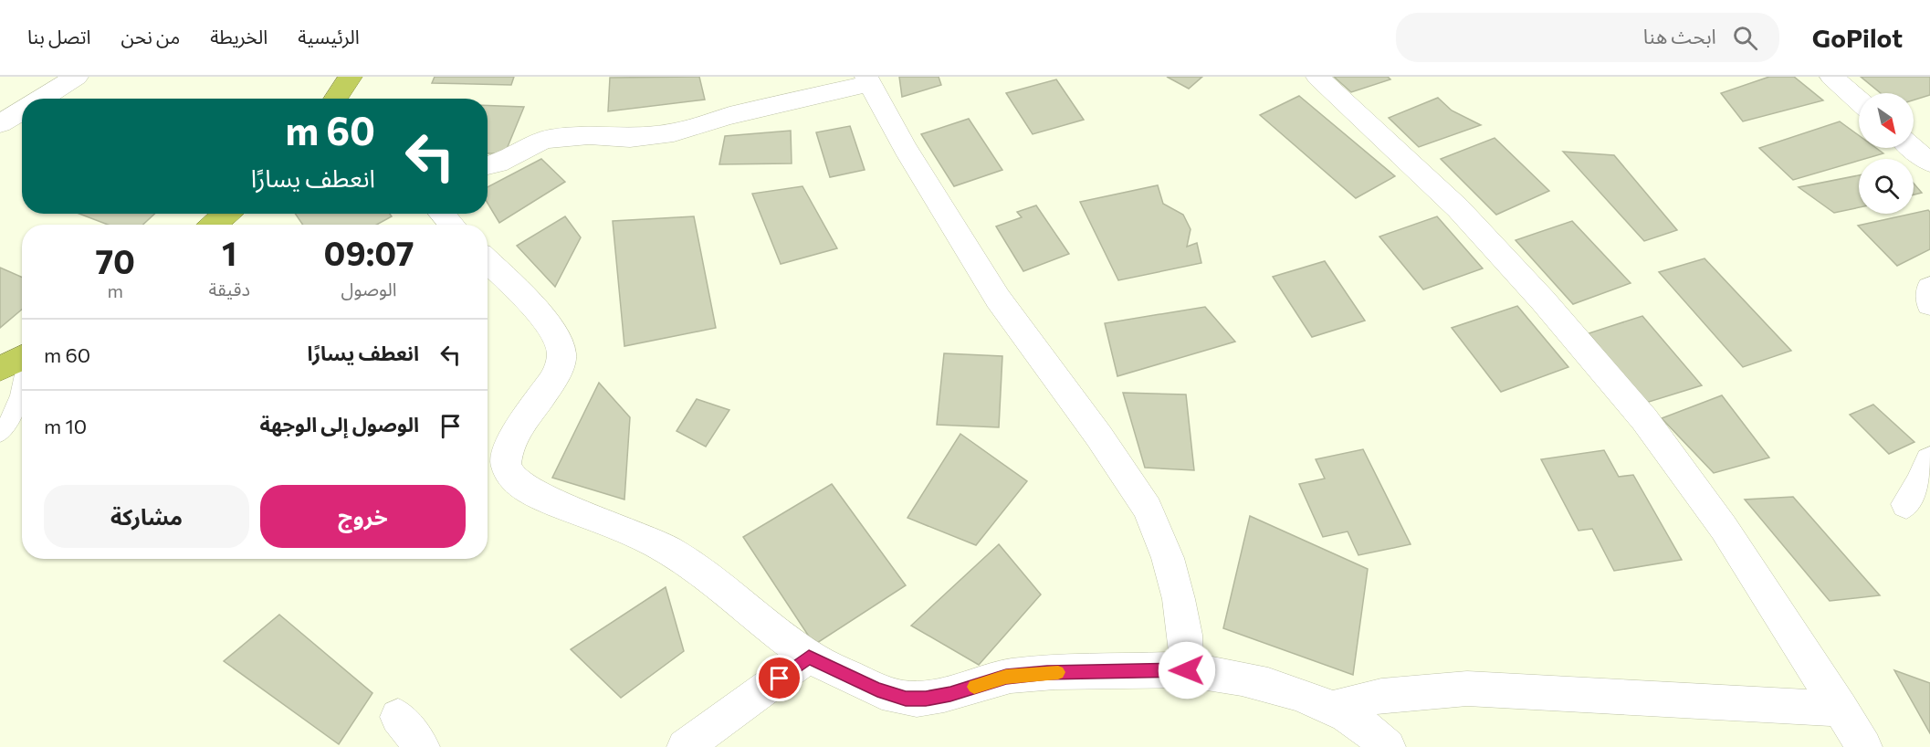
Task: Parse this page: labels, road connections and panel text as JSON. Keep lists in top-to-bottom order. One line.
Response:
{"north":"bottom right","page":{"header":"GoPilot","search":"ابحث هنا","nav":["الرئيسية","الخريطة","من نحن","اتصل بنا"],"turn":["60 m","انعطف يسارًا"],"eta":["09:07","الوصول","1","دقيقة","70","m"],"list":[{"name":"انعطف يسارًا","value":"60 m"},{"name":"الوصول إلى الوجهة","value":"10 m"}],"buttons":["خروج","مشاركة"]}}
